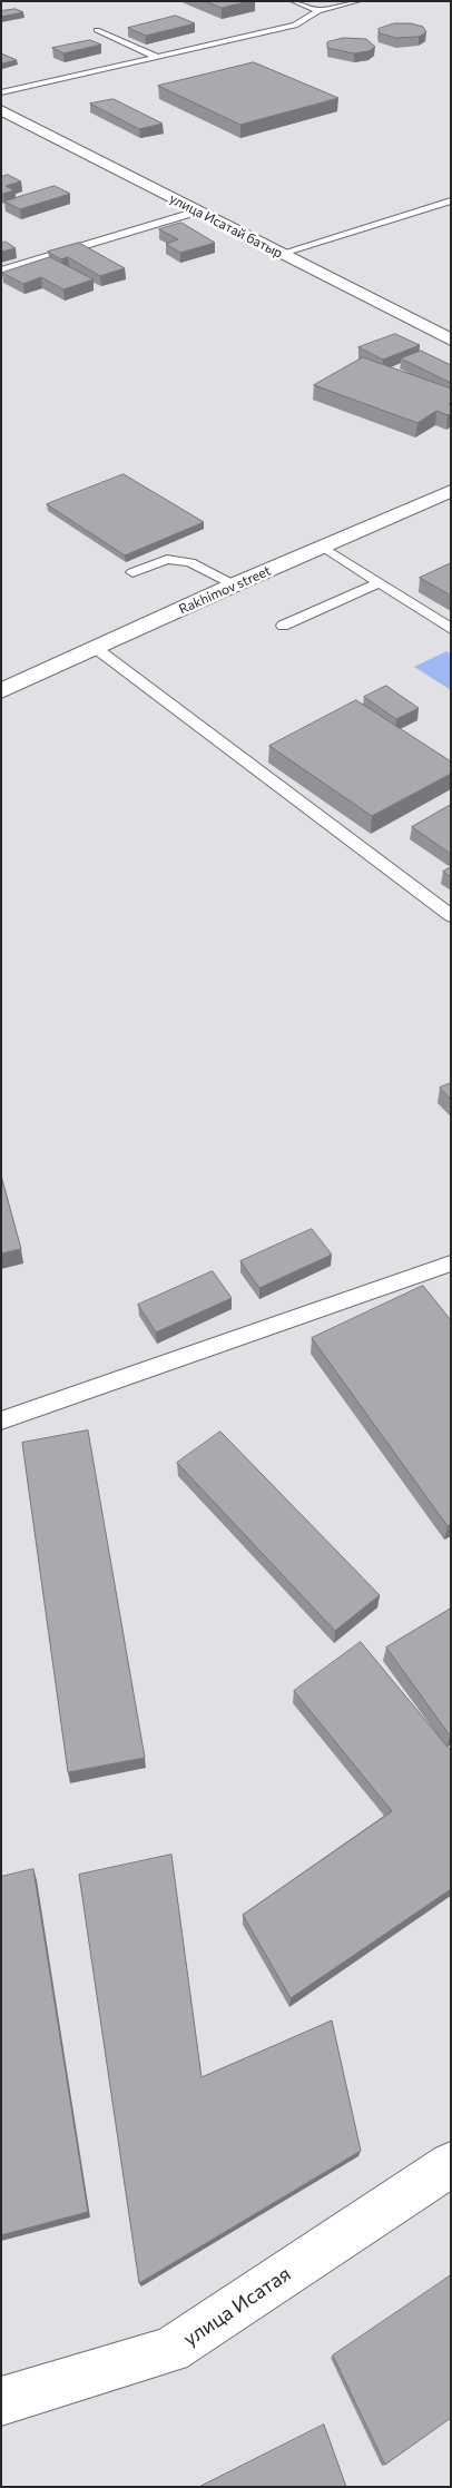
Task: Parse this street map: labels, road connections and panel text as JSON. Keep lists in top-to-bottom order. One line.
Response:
{"streets":{"street":["улица Исатай батыр","Rakhimov street","улица Исатая"]}}
